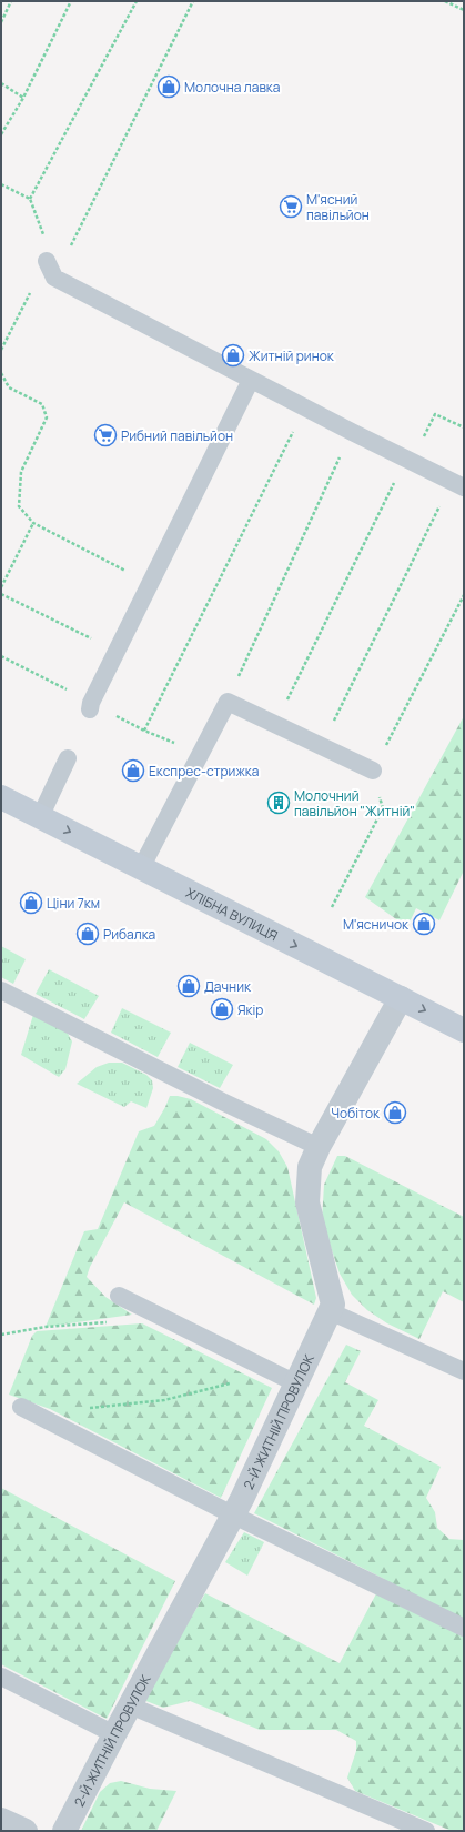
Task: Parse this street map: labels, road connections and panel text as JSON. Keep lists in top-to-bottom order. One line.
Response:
{"streets":{"street":["ХЛІБНА ВУЛИЦЯ","2-Й ЖИТНІЙ ПРОВУЛОК"]},"crossings":[["ХЛІБНА ВУЛИЦЯ","2-Й ЖИТНІЙ ПРОВУЛОК"]],"one_way":["ХЛІБНА ВУЛИЦЯ"],"places":{"shop":["Молочна лавка","Житній ринок","Експрес-стрижка","Ціни 7км","М'ясничок","Рибалка","Дачник","Якір","Чобіток"],"supermarket":["М'ясний павільйон","Рибний павільйон"],"building":["Молочний павільйон \"Житній\""]}}
